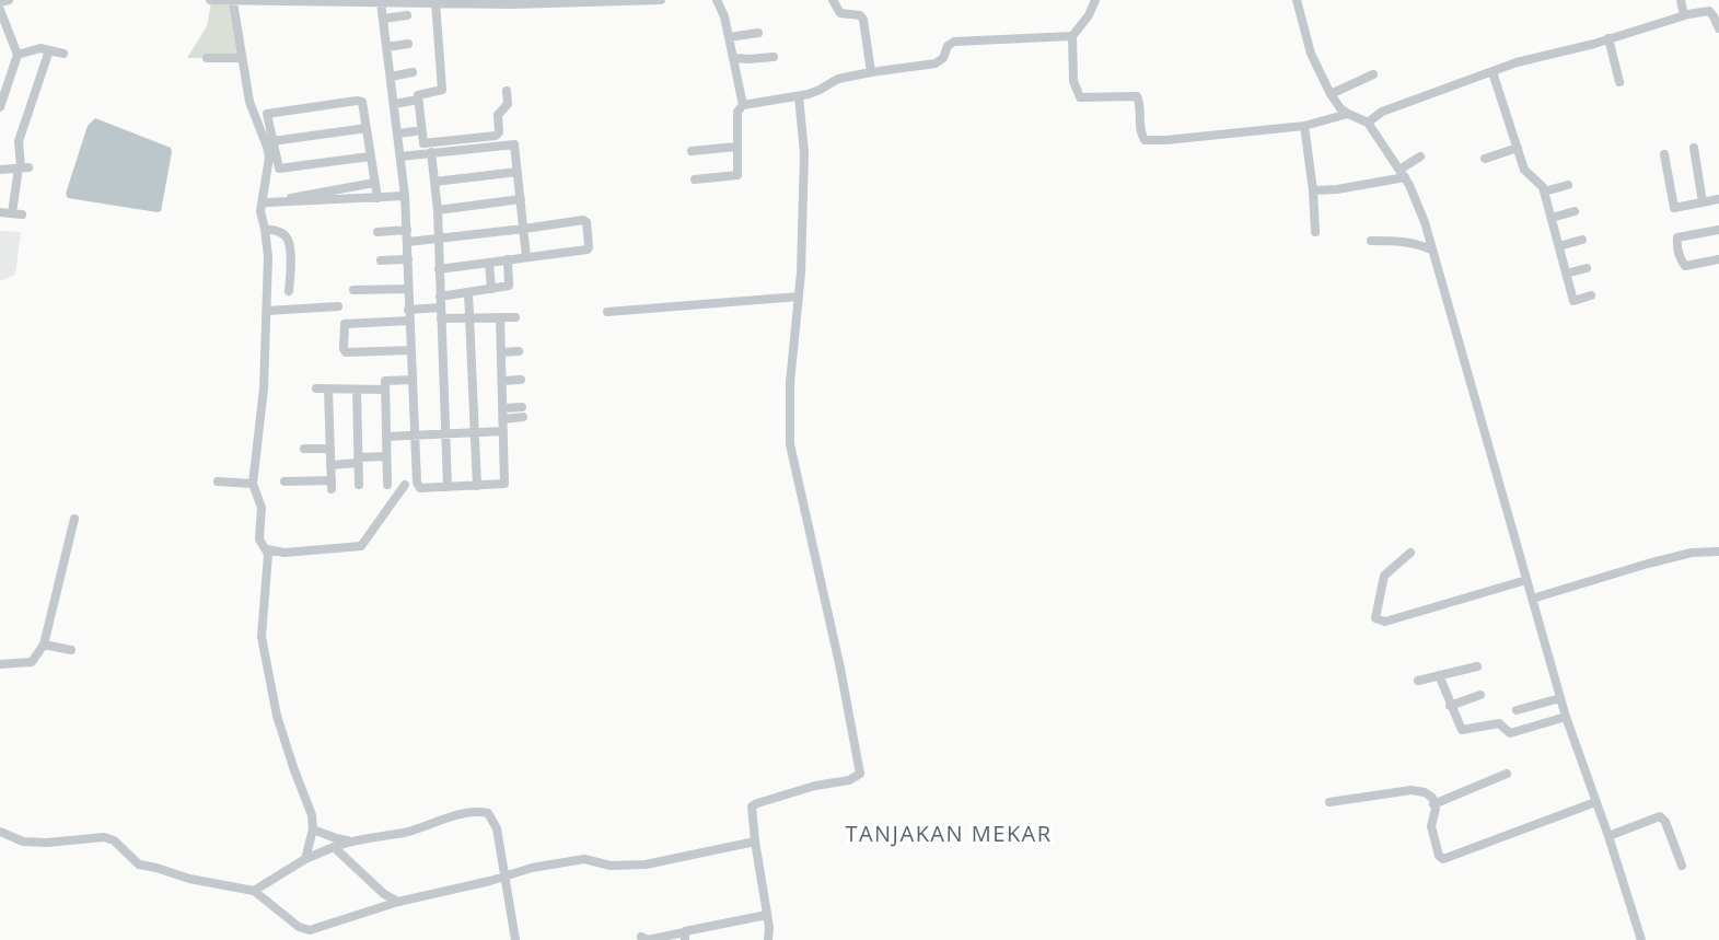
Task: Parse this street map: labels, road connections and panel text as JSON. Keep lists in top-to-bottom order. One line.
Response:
{"districts":["TANJAKAN MEKAR"]}
